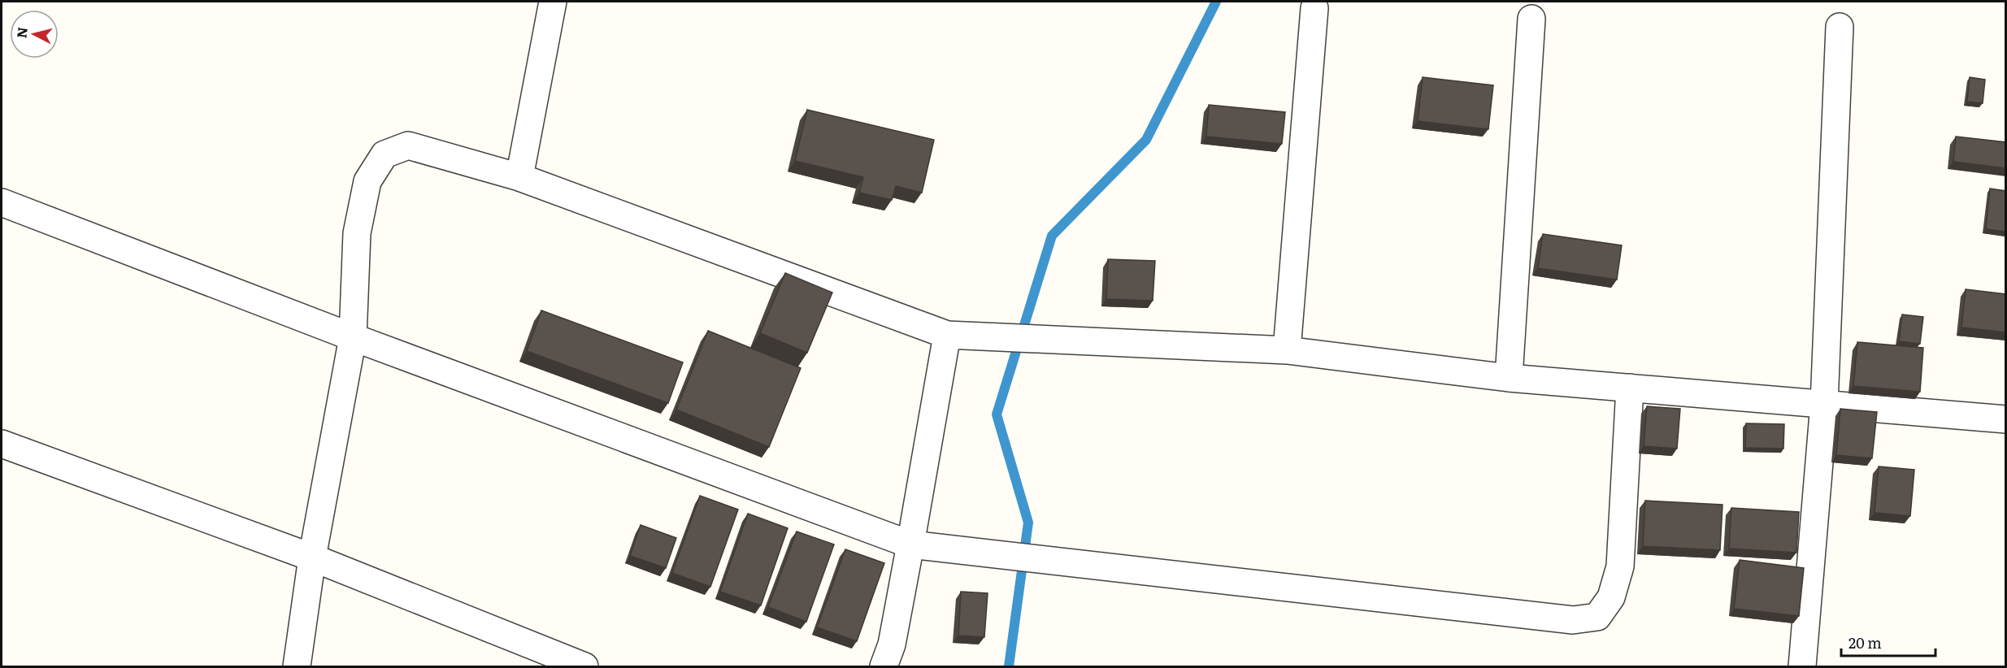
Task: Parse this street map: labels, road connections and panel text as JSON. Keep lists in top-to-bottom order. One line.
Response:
{"scale_bar":"20 m","north":"left"}
